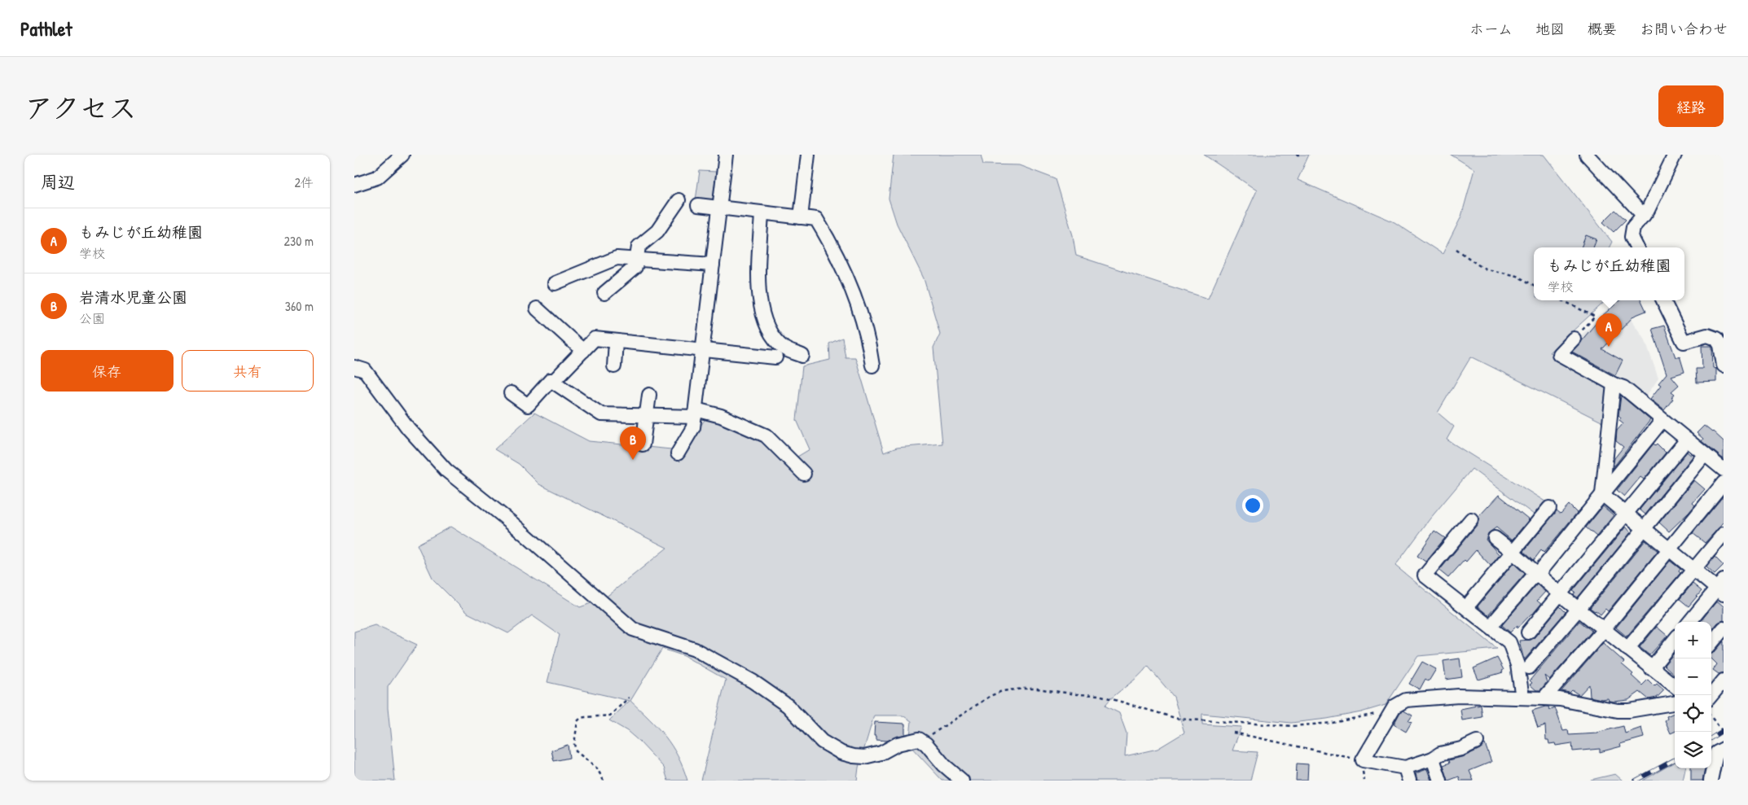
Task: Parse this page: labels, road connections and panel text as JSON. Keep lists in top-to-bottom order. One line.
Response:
{"page":{"header":"Pathlet","nav":["ホーム","地図","概要","お問い合わせ"],"title":"アクセス","buttons":["経路",["保存","共有"]],"heading":["周辺","2件"],"list":[{"mark":"A","name":"もみじが丘幼稚園","note":"学校","value":"230 m"},{"mark":"B","name":"岩清水児童公園","note":"公園","value":"360 m"}],"popup":["もみじが丘幼稚園","学校"],"pins":["A","B"],"map_buttons":["+","−"]}}
